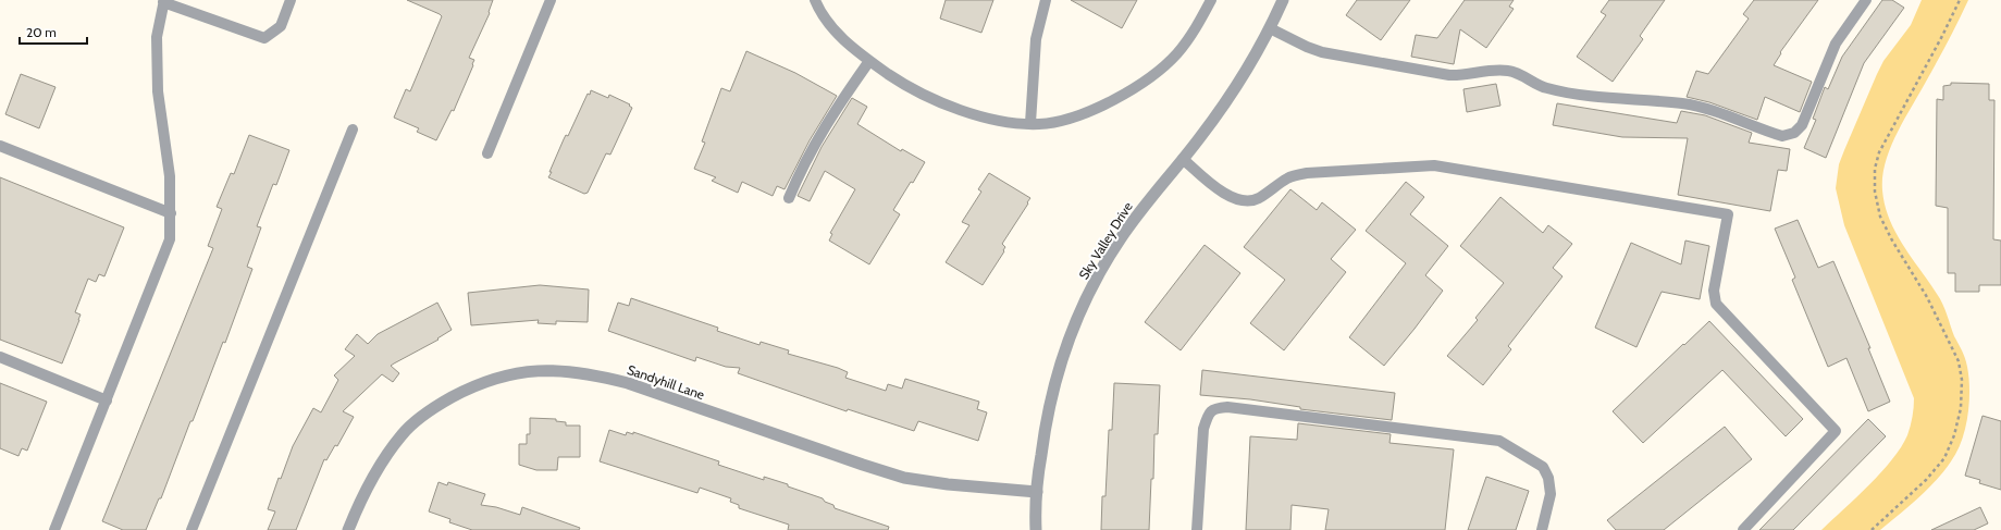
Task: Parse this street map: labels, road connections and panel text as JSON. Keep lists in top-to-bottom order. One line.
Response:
{"streets":{"street":["Sky Valley Drive","Sandyhill Lane"]},"crossings":[["Sky Valley Drive","Sandyhill Lane"]],"scale_bar":"20 m"}
